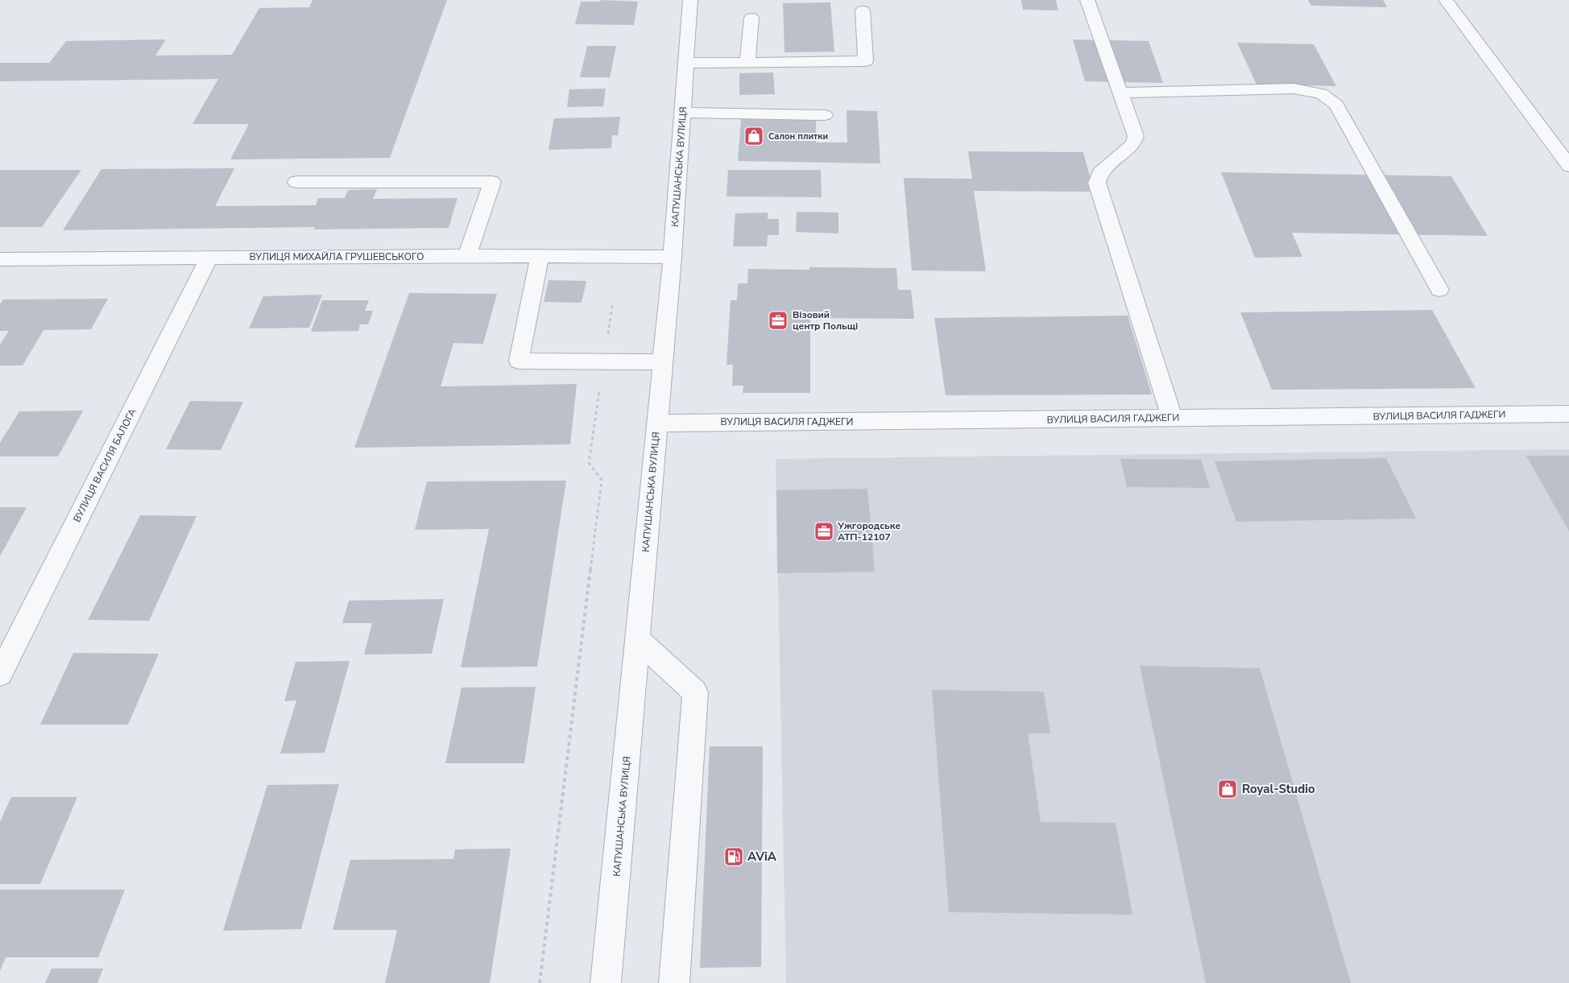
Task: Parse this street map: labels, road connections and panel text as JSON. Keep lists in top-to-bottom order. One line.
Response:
{"streets":{"street":["КАПУШАНСЬКА ВУЛИЦЯ","ВУЛИЦЯ МИХАЙЛА ГРУШЕВСЬКОГО","ВУЛИЦЯ ВАСИЛЯ ГАДЖЕГИ","ВУЛИЦЯ ВАСИЛЯ БАЛОГА"]},"crossings":[["КАПУШАНСЬКА ВУЛИЦЯ","ВУЛИЦЯ МИХАЙЛА ГРУШЕВСЬКОГО"],["КАПУШАНСЬКА ВУЛИЦЯ","ВУЛИЦЯ ВАСИЛЯ ГАДЖЕГИ"],["ВУЛИЦЯ МИХАЙЛА ГРУШЕВСЬКОГО","ВУЛИЦЯ ВАСИЛЯ БАЛОГА"]],"places":{"shop":["Салон плитки","Royal-Studio"],"office":["Візовий центр Польщі","Ужгородське АТП-12107"],"fuel station":["AViA"]}}
